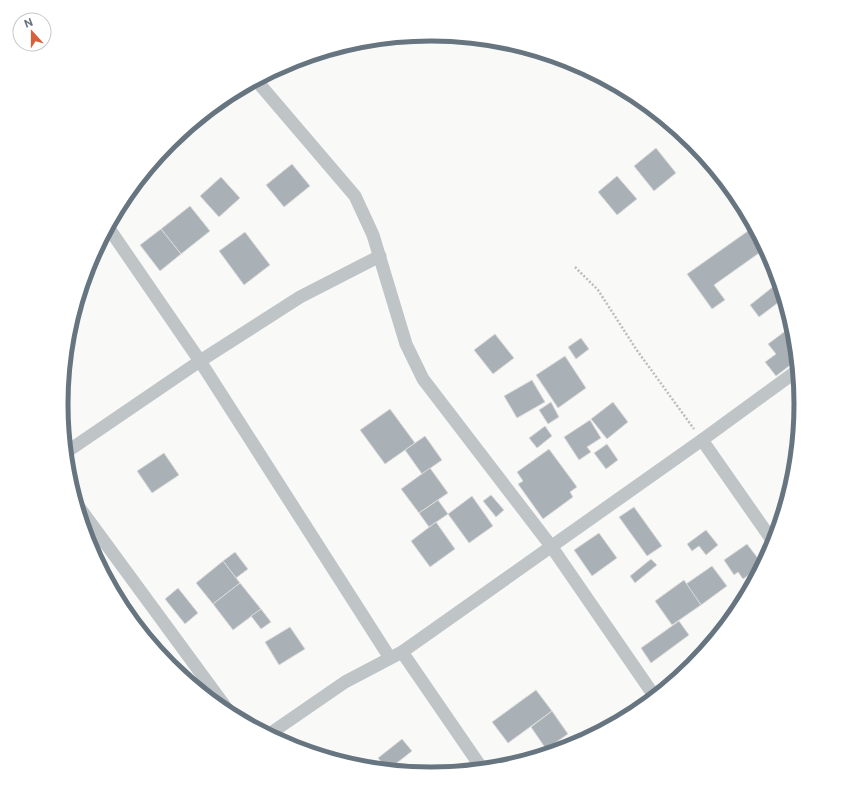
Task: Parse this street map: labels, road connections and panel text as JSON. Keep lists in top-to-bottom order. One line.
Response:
{"north":"top"}
